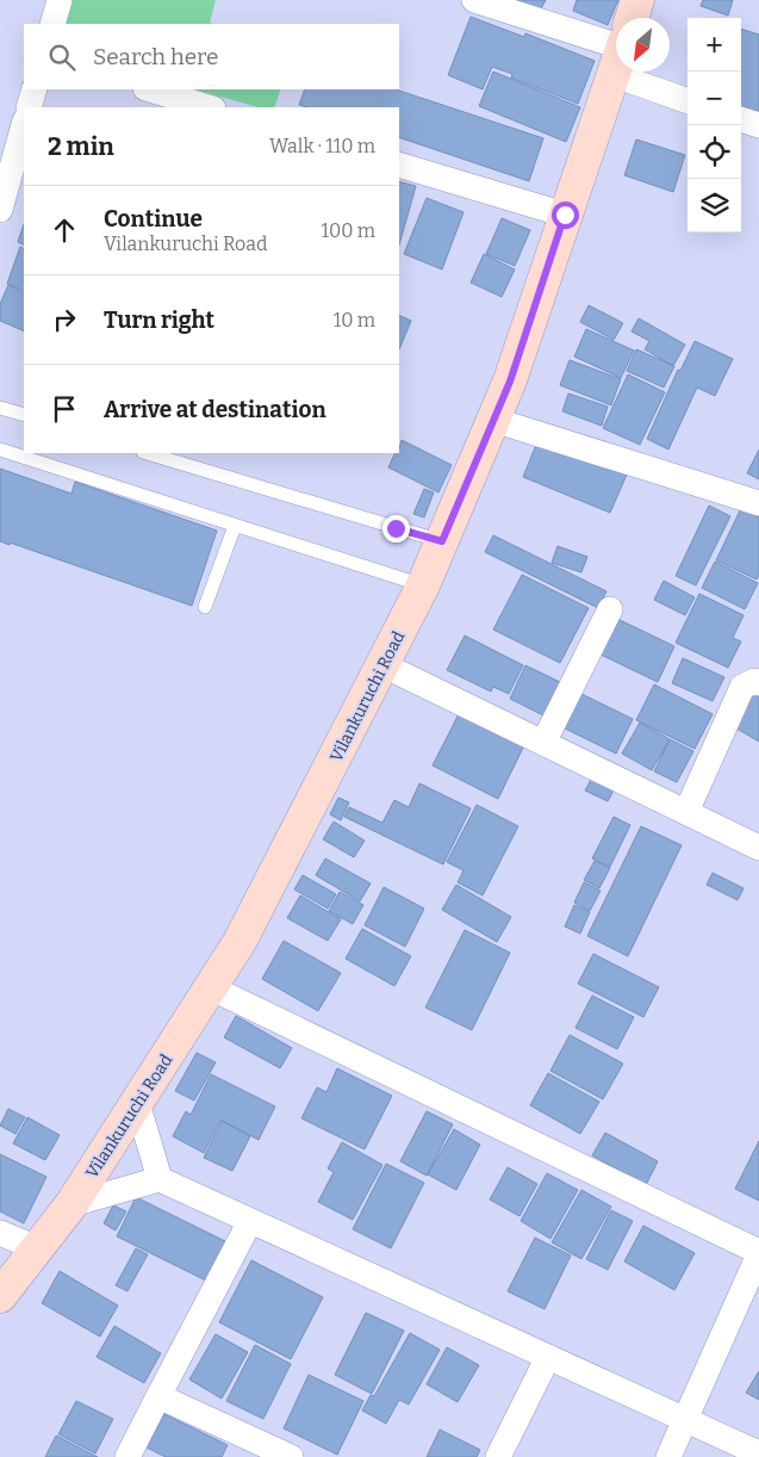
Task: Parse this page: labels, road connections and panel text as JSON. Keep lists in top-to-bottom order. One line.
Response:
{"streets":{"main road":["Vilankuruchi Road"]},"north":"bottom left","page":{"map_buttons":["+","−"],"search":"Search here","heading":["2 min","Walk · 110 m"],"list":[["Continue","Vilankuruchi Road","100 m"],["Turn right","10 m"],"Arrive at destination"]}}
